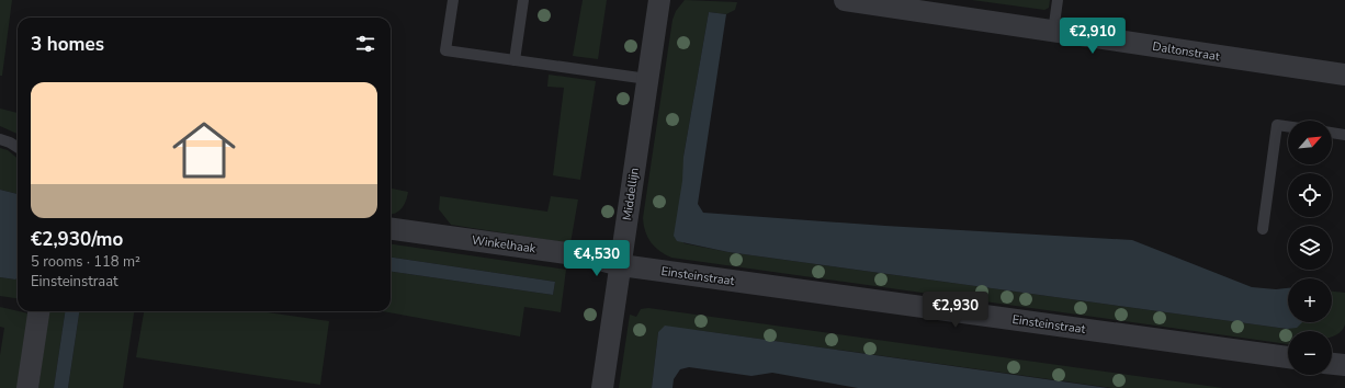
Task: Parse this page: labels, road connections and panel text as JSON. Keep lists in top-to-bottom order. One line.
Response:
{"streets":{"street":["Daltonstraat","Middellijn","Winkelhaak","Einsteinstraat"]},"crossings":[["Middellijn","Winkelhaak"],["Middellijn","Einsteinstraat"],["Winkelhaak","Einsteinstraat"]],"north":"top right","page":{"price":["€2,910","€4,530","€2,930"],"heading":"3 homes","list":[{"name":"€2,930/mo","note":"5 rooms · 118 m² · Einsteinstraat"}],"map_buttons":["+","−"]}}
